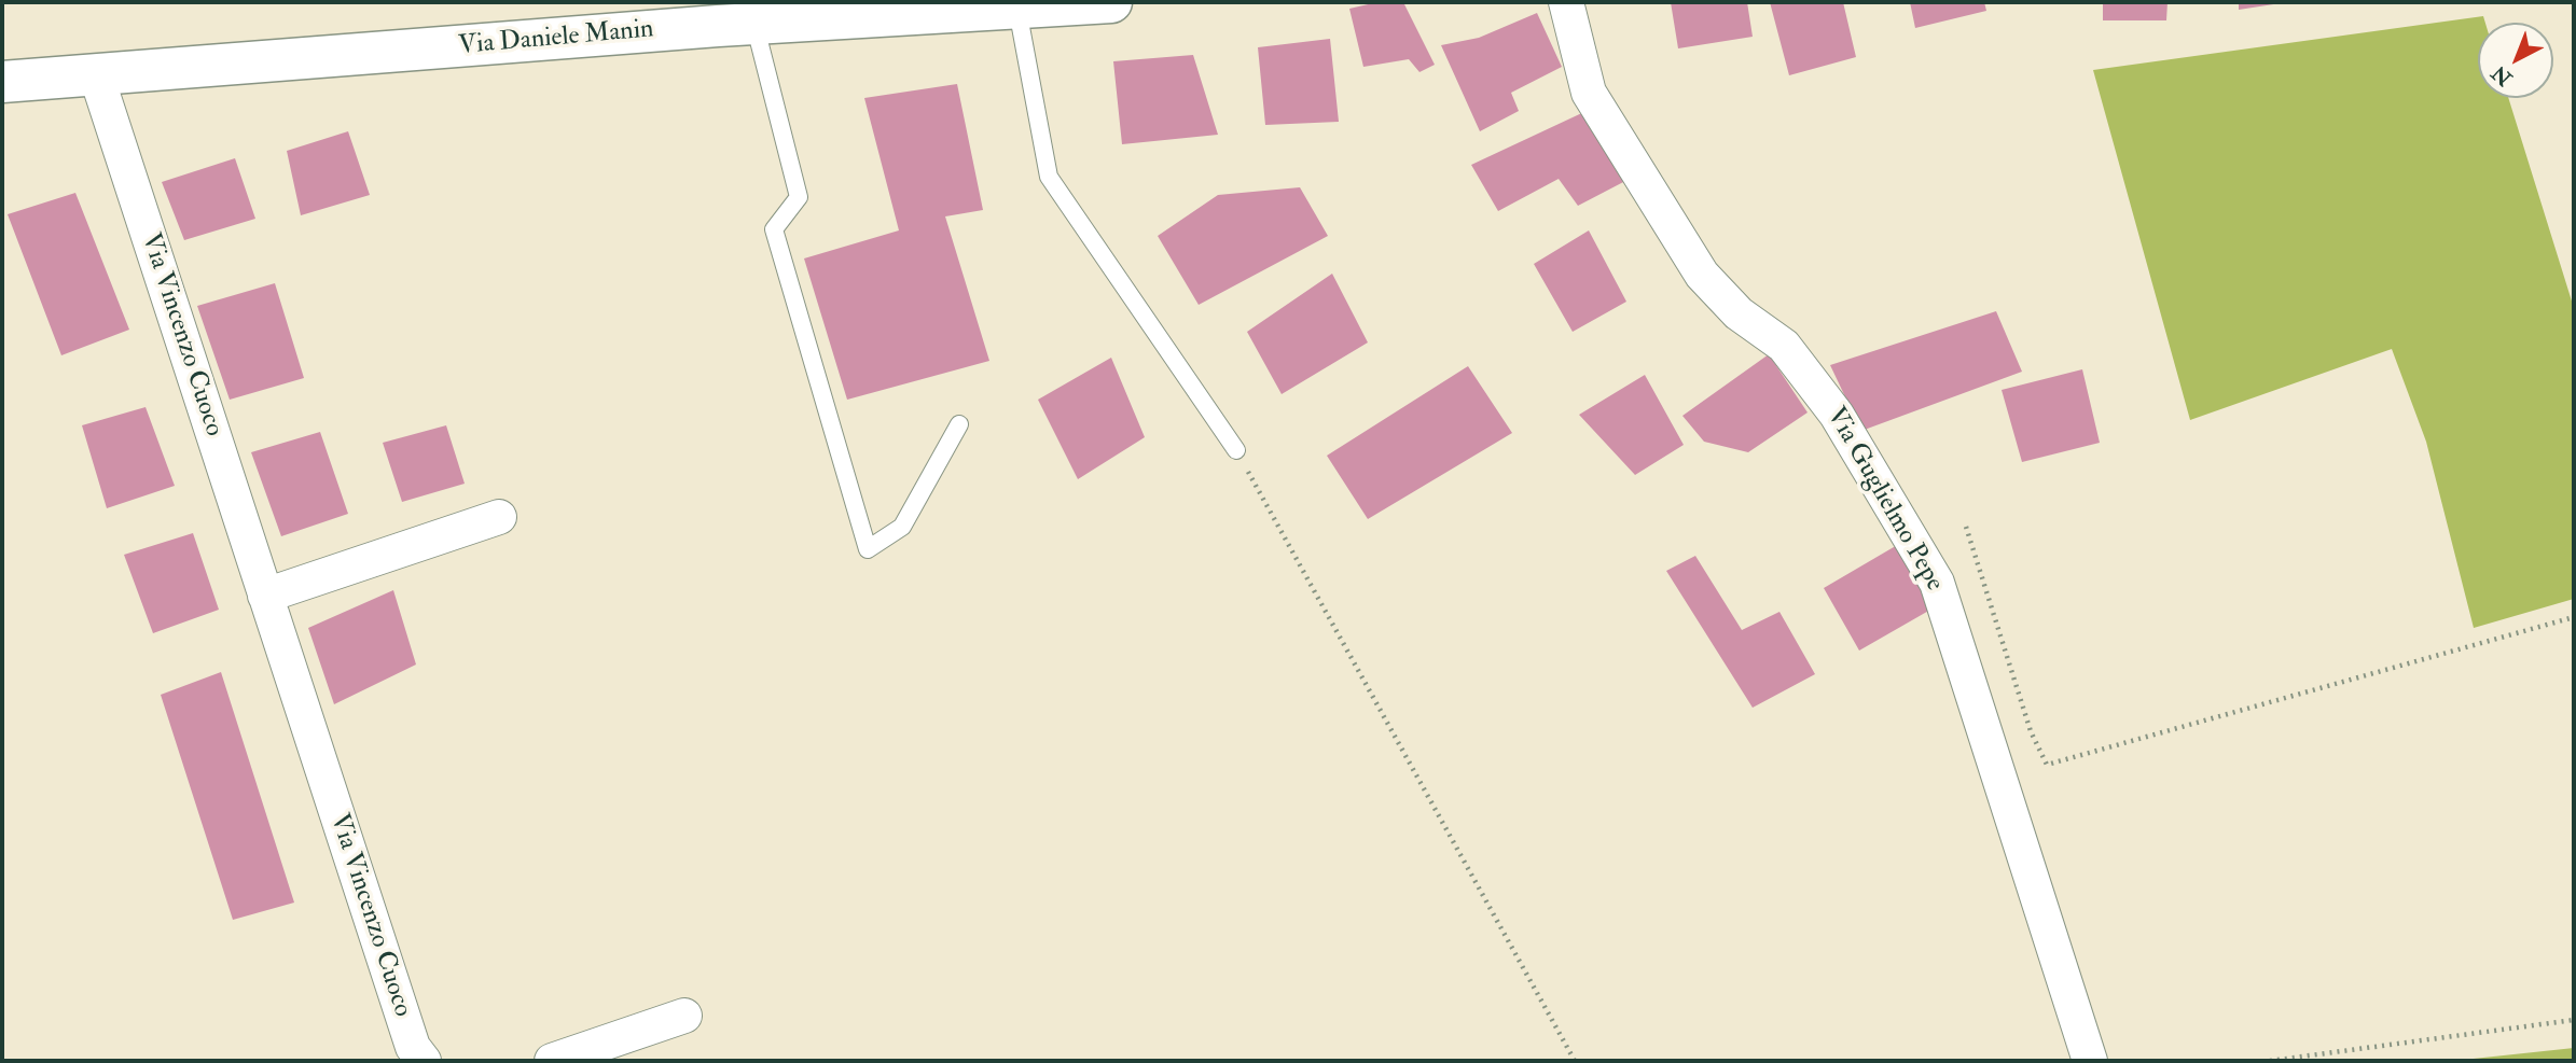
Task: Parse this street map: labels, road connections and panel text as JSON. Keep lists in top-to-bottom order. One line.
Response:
{"streets":{"street":["Via Daniele Manin","Via Vincenzo Cuoco","Via Guglielmo Pepe"]},"crossings":[["Via Daniele Manin","Via Vincenzo Cuoco"]],"north":"bottom left"}
